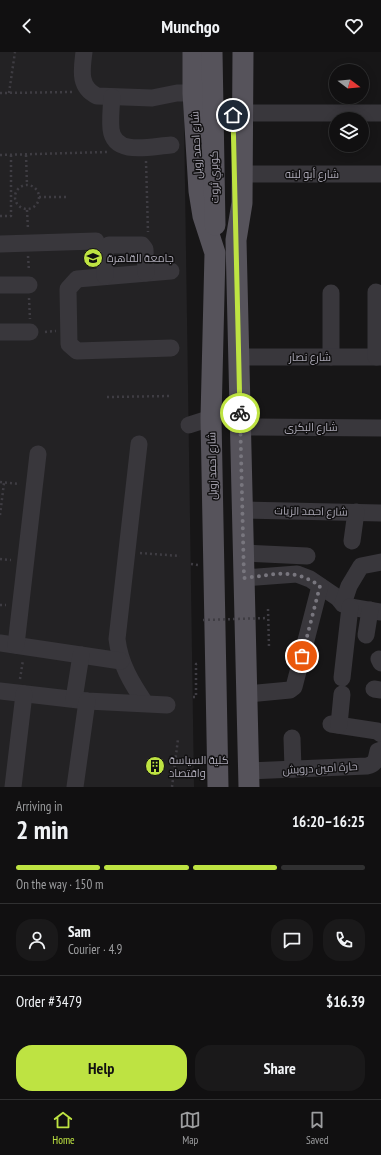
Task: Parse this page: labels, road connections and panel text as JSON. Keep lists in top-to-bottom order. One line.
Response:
{"streets":{"main road":["شارع احمد زويل","كوبري ثروت"],"street":["شارع أبو لبنه","شارع نصار","شارع البكرى","شارع احمد الزيات","حارة امين درويش"]},"crossings":[["شارع احمد زويل","كوبري ثروت"]],"places":{"school or university":["جامعة القاهرة"],"building":["كلية السياسة واقتصاد"]},"north":"right","page":{"header":"Munchgo","heading":["2 min","Arriving in","16:20–16:25"],"panel":["Sam","Courier · 4.9","Order #3479","$16.39"],"bar":"On the way · 150 m","buttons":["Help","Share"],"tabs":["Home","Map","Saved"]}}
